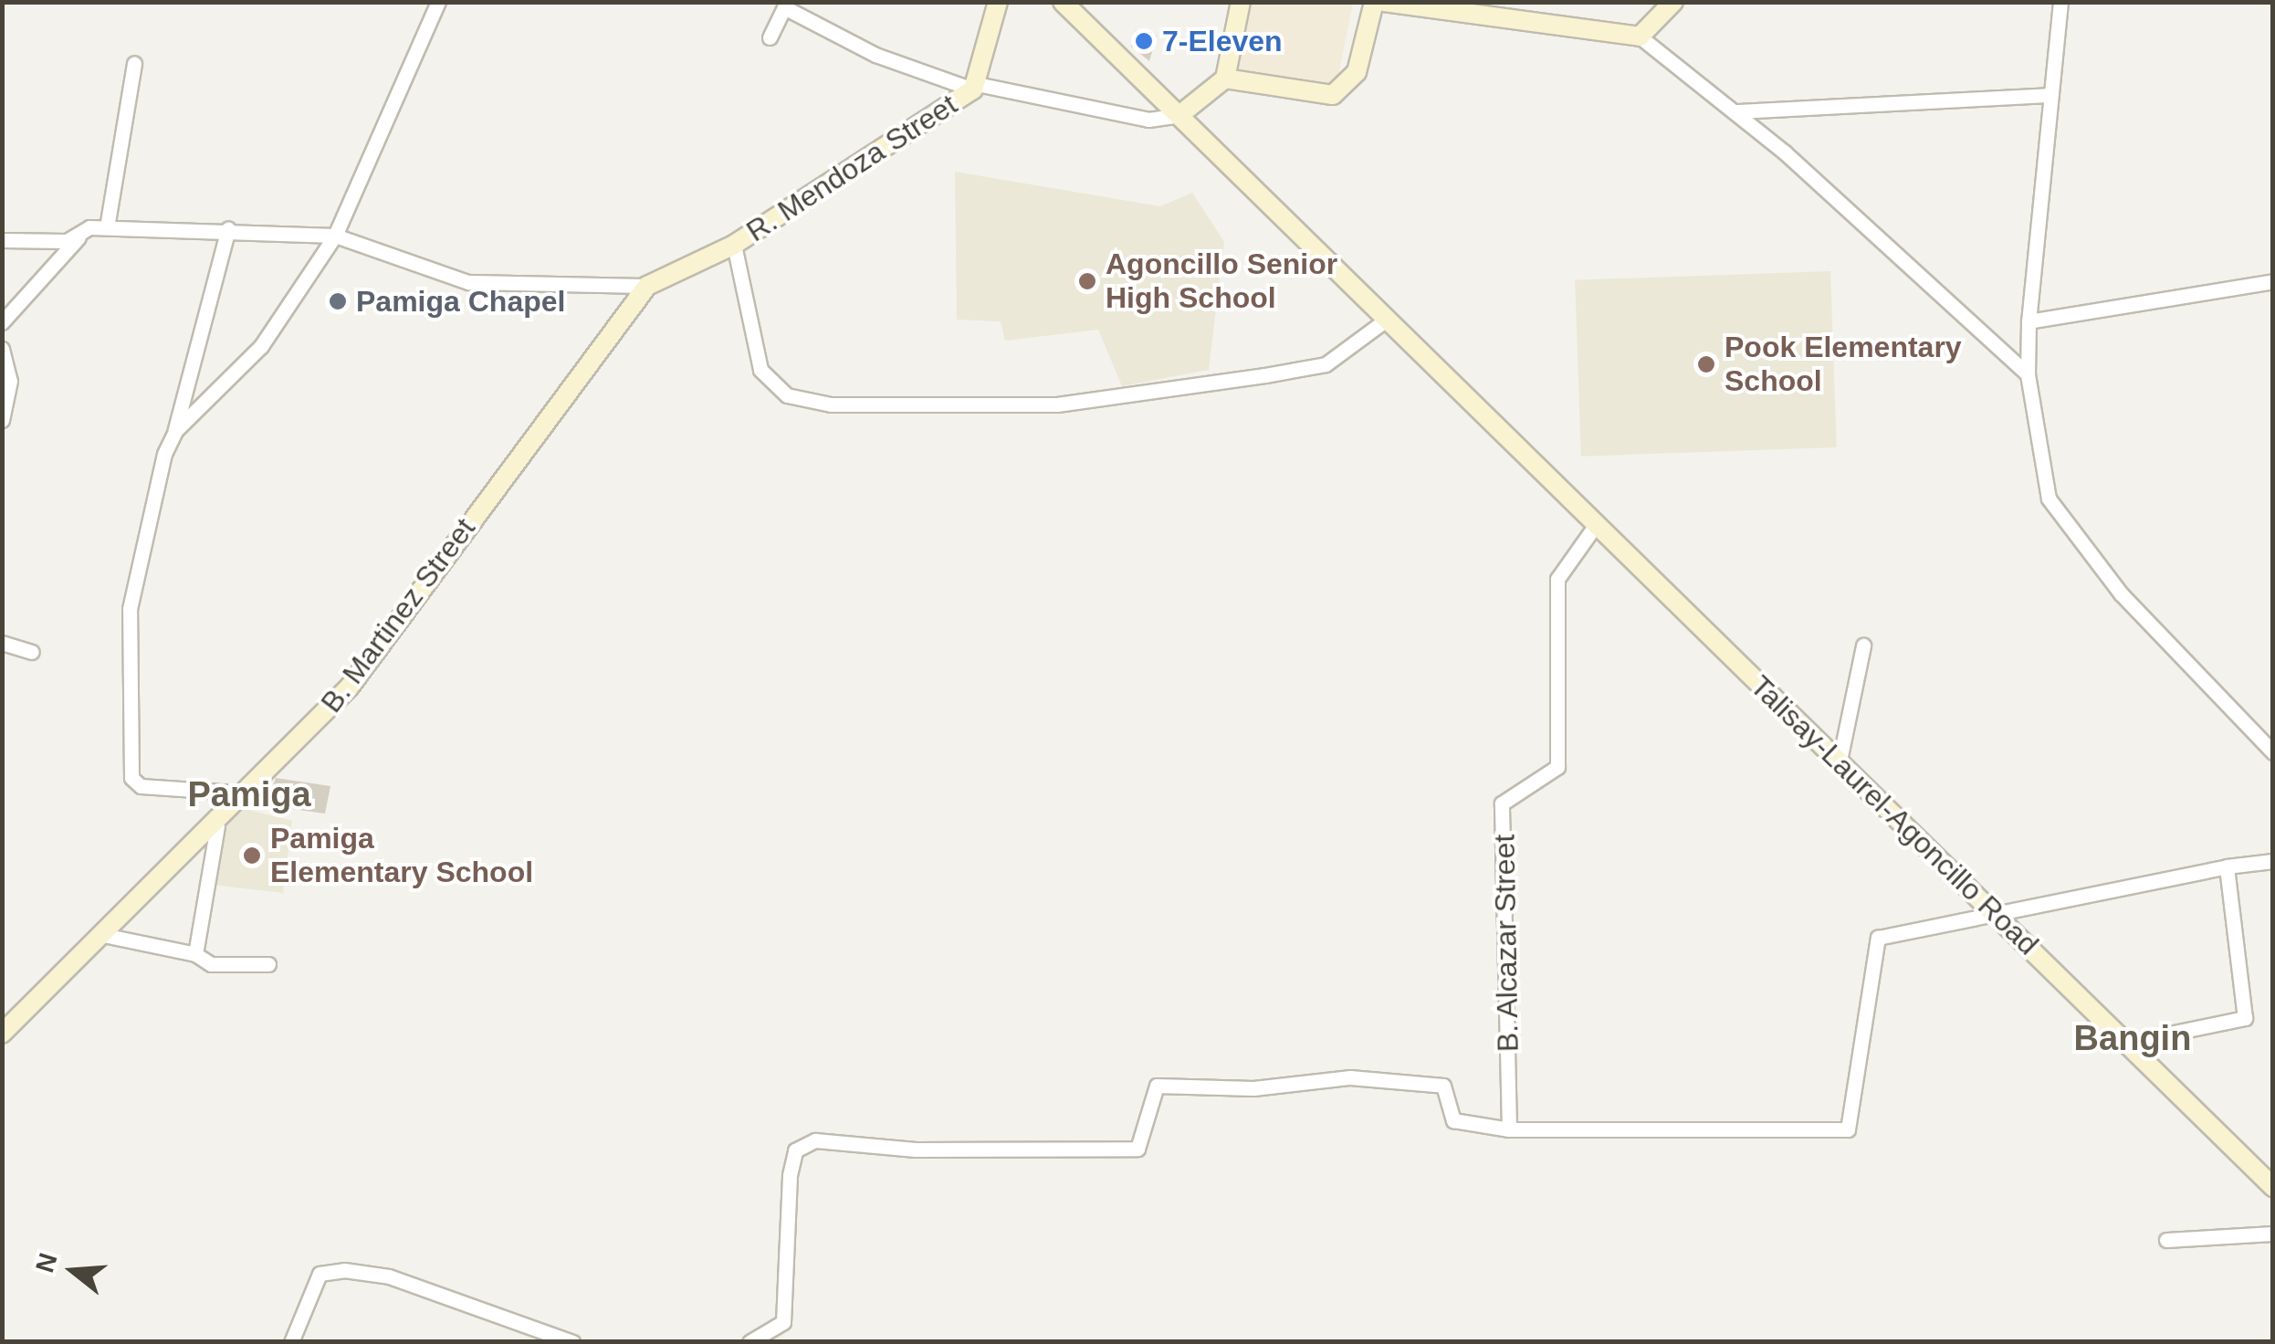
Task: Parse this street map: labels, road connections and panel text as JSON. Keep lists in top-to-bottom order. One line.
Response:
{"streets":{"street":["R. Mendoza Street","B. Martinez Street","Talisay-Laurel-Agoncillo Road","B. Alcazar Street"]},"crossings":[["R. Mendoza Street","B. Martinez Street"],["Talisay-Laurel-Agoncillo Road","B. Alcazar Street"]],"districts":["Pamiga","Bangin"],"places":["7-Eleven","Agoncillo Senior High School","Pamiga Chapel","Pook Elementary School","Pamiga Elementary School"],"north":"left"}
